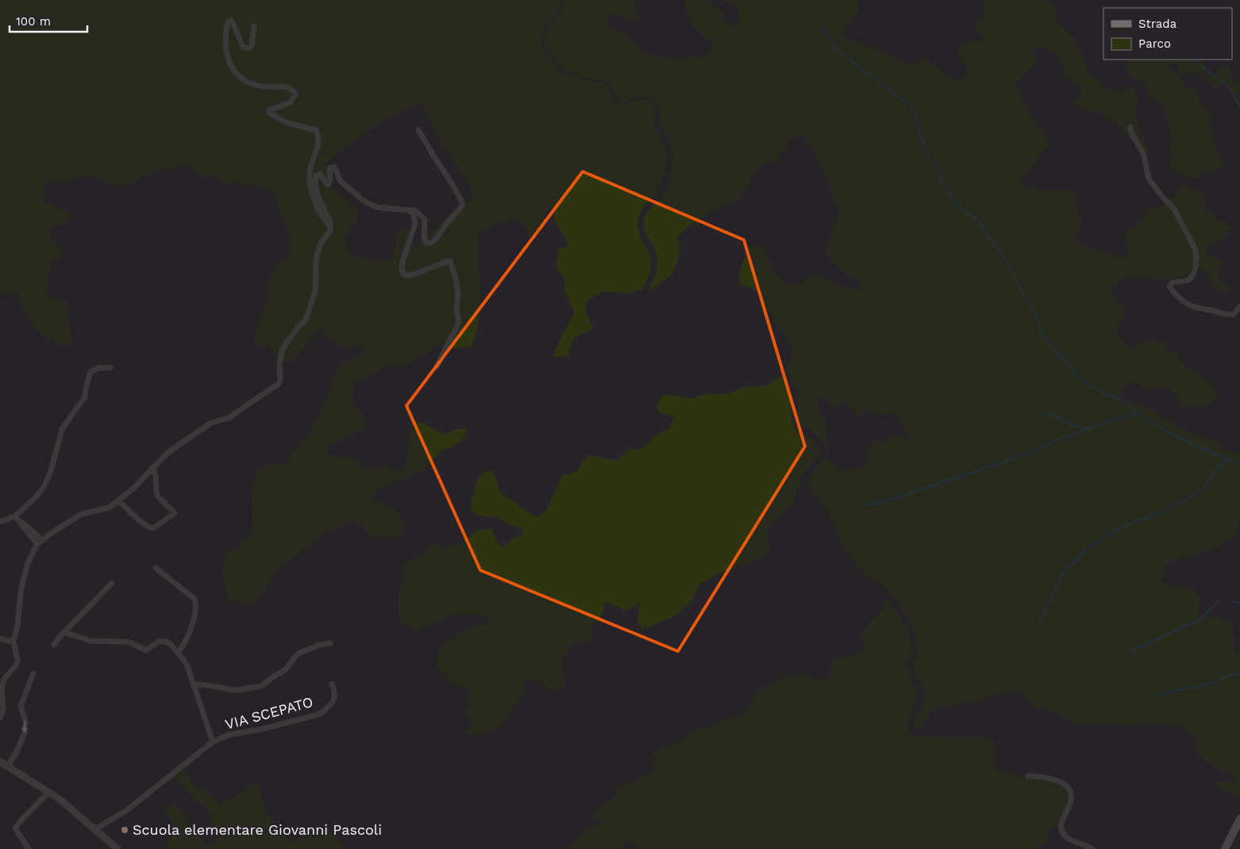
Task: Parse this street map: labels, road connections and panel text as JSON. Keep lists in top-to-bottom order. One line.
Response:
{"streets":{"street":["VIA SCEPATO"]},"places":["Scuola elementare Giovanni Pascoli"],"legend":["Strada","Parco"],"scale_bar":"100 m"}
